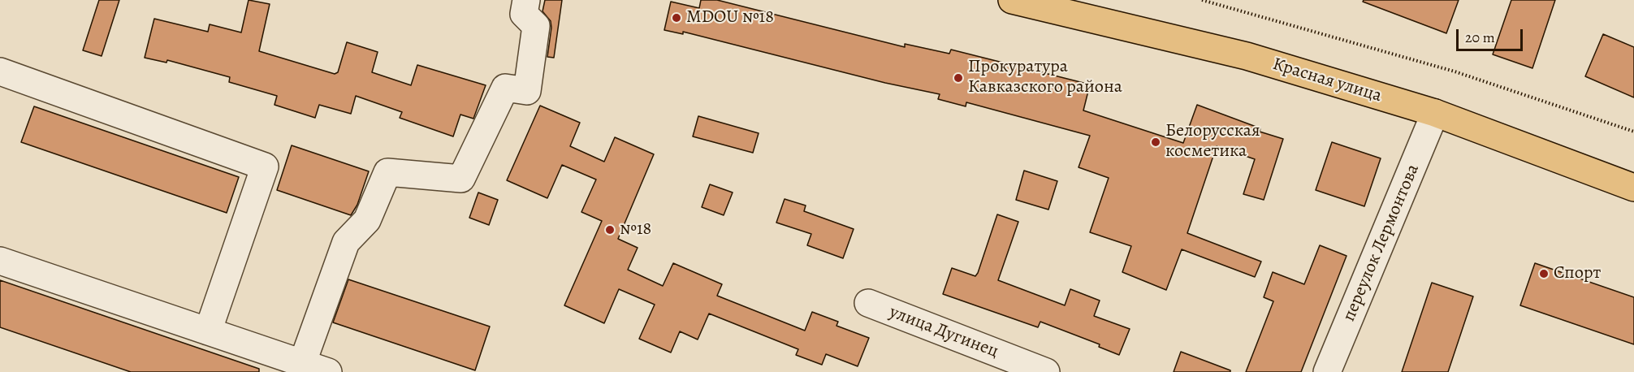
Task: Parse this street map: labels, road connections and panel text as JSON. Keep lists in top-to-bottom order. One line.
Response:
{"streets":{"main road":["Красная улица"],"street":["переулок Лермонтова","улица Дугинец"]},"crossings":[["Красная улица","переулок Лермонтова"]],"places":["MDOU №18","Прокуратура Кавказского района","Белорусская косметика","№18","Спорт"],"scale_bar":"20 m"}
